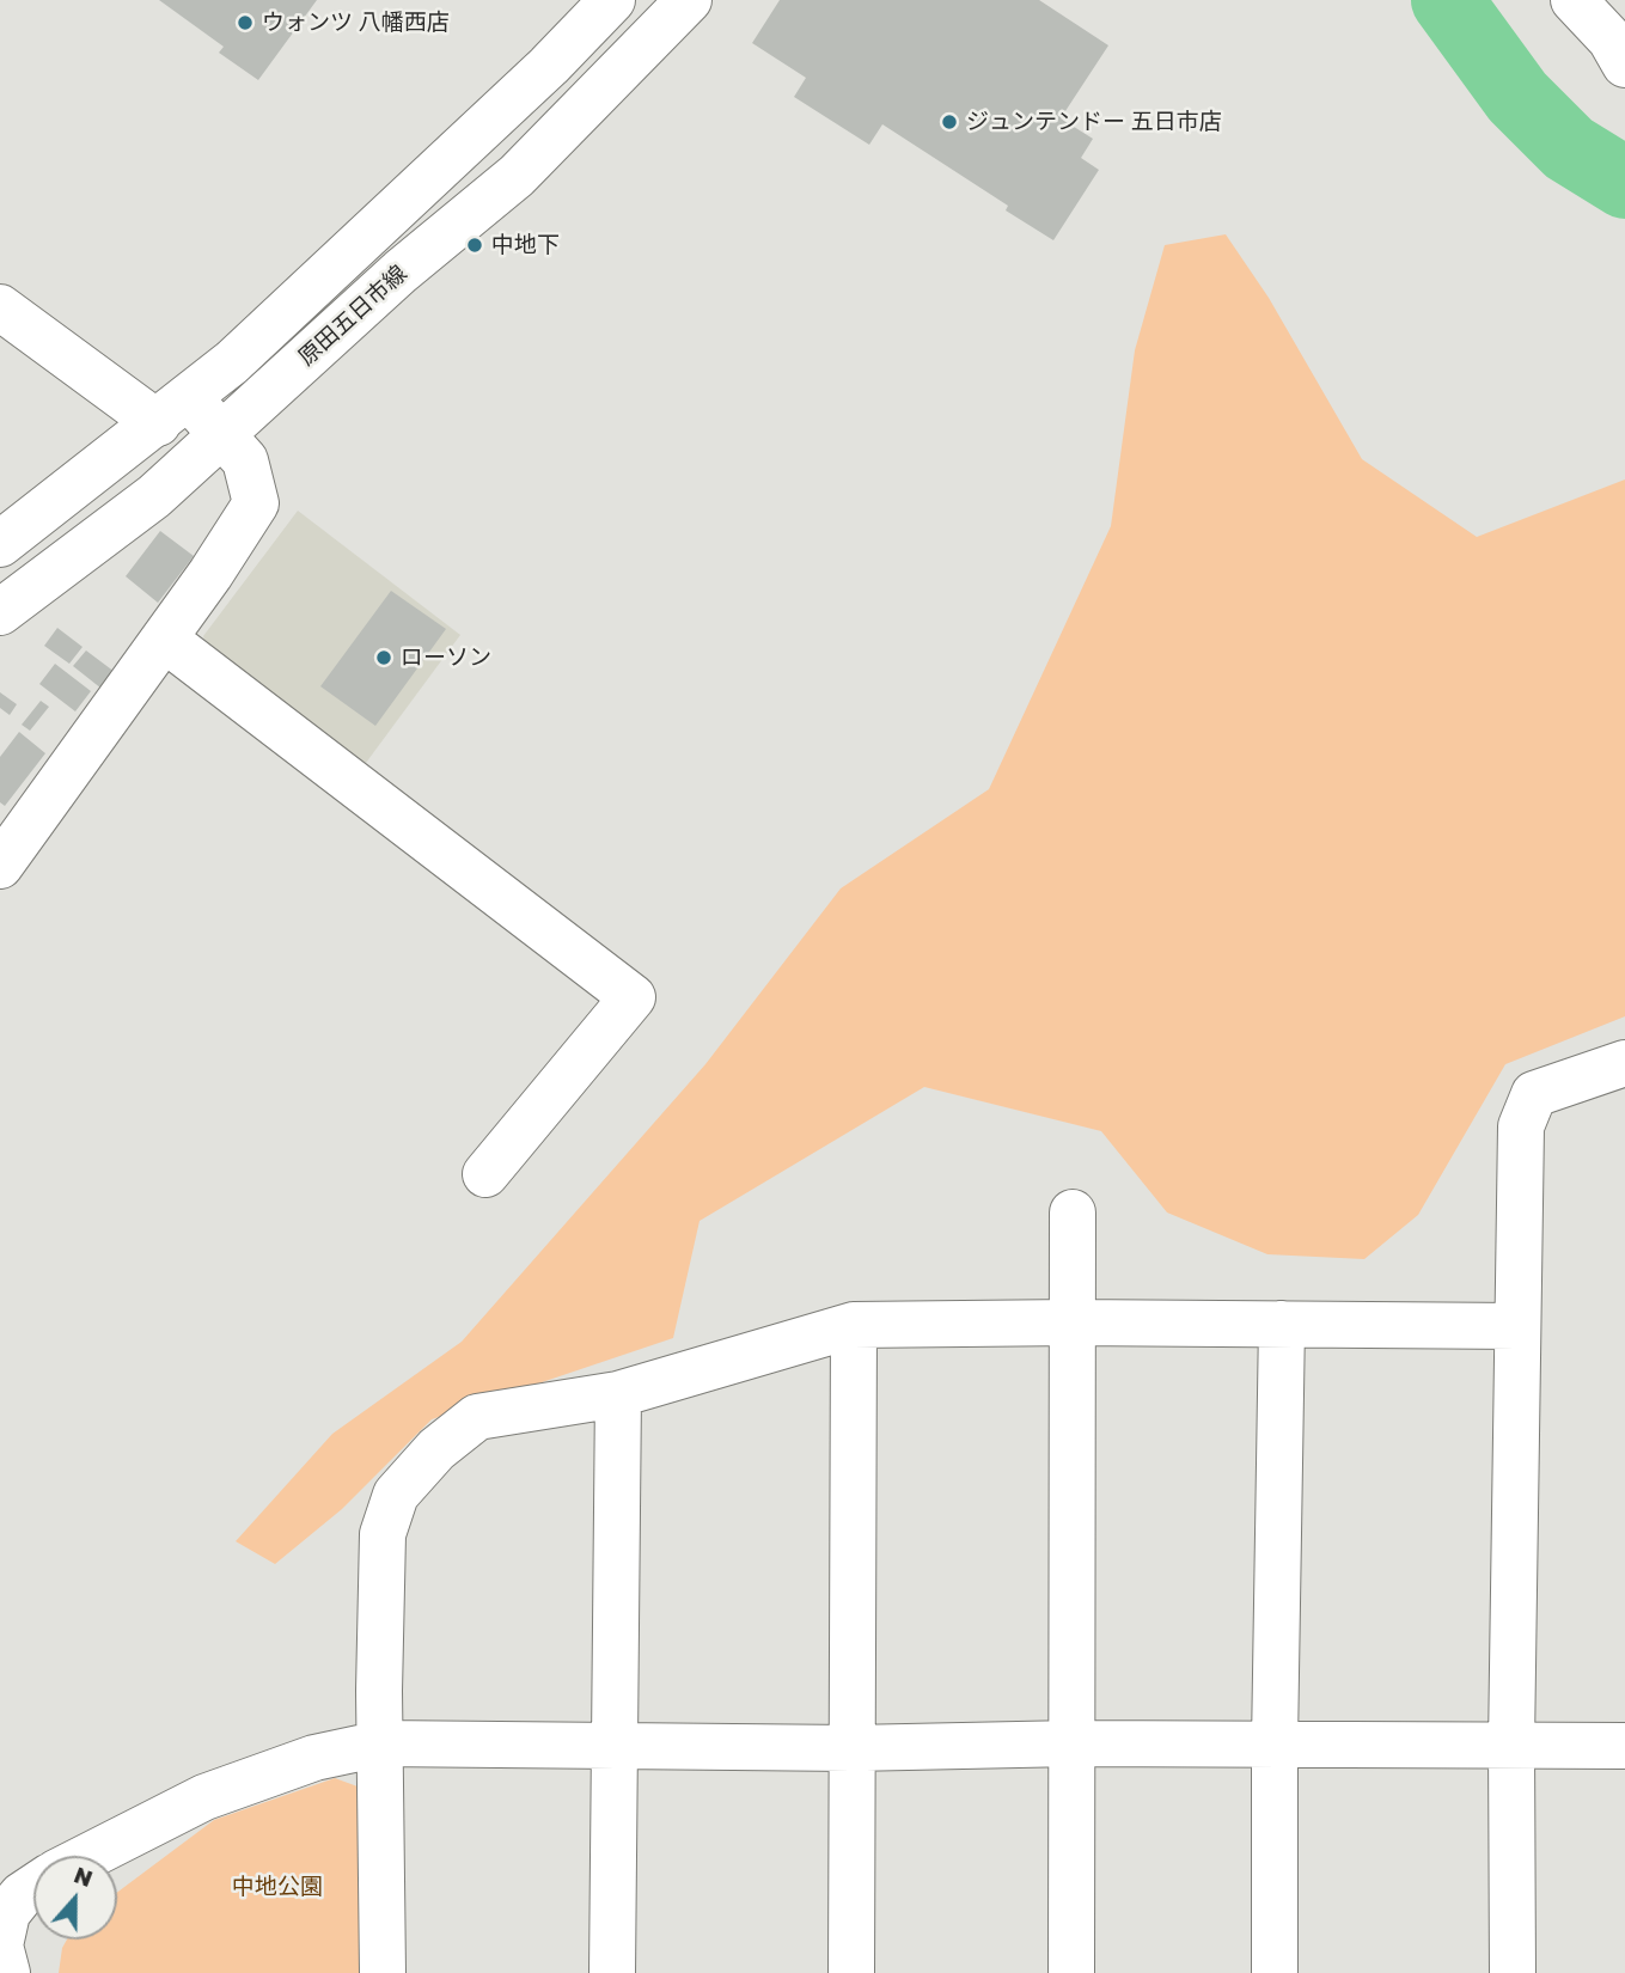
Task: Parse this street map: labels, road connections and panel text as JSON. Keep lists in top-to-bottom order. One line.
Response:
{"streets":{"street":["原田五日市線"]},"parks":["中地公園"],"places":["ウォンツ 八幡西店","ジュンテンドー 五日市店","中地下","ローソン"],"north":"top"}
